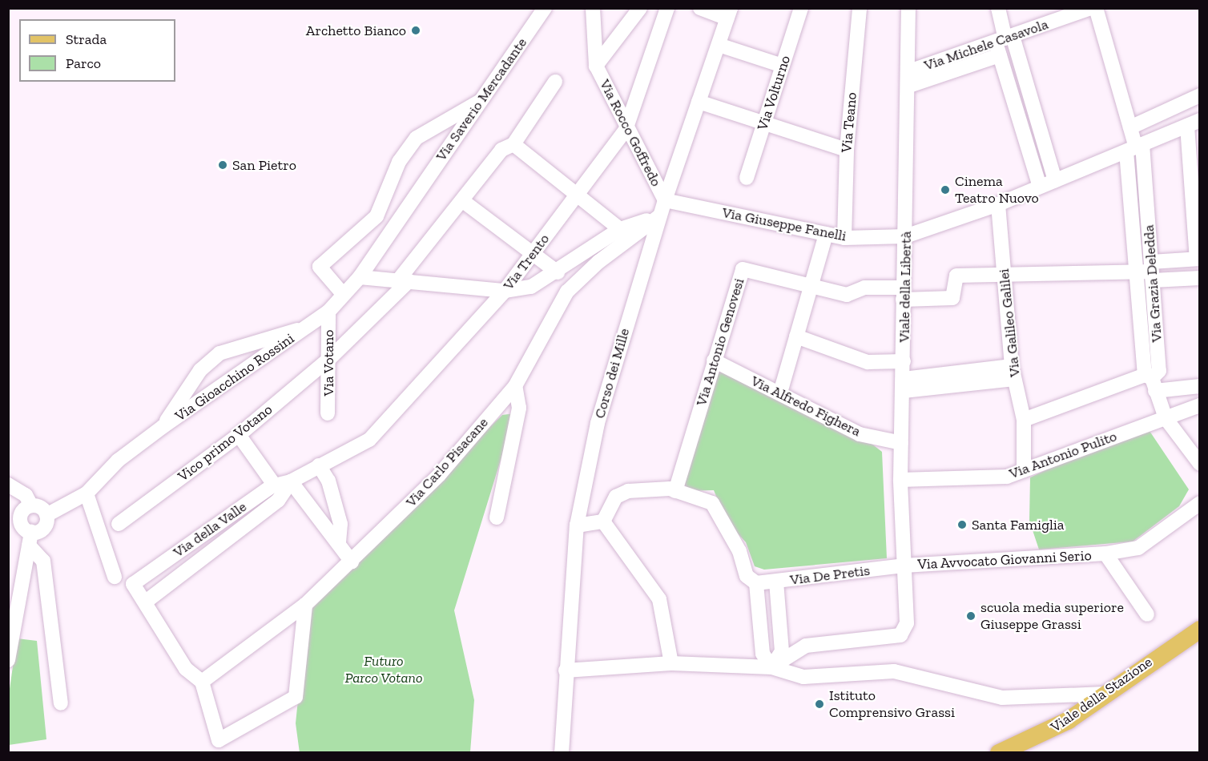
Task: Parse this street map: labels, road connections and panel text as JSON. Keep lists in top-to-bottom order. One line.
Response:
{"streets":{"main road":["Viale della Stazione"],"street":["Via Michele Casavola","Via Volturno","Via Saverio Mercadante","Via Teano","Via Rocco Goffredo","Via Giuseppe Fanelli","Via Trento","Via Grazia Deledda","Viale della Libertà","Via Galileo Galilei","Via Antonio Genovesi","Via Votano","Corso dei Mille","Via Gioacchino Rossini","Via Alfredo Fighera","Vico primo Votano","Via Antonio Pulito","Via Carlo Pisacane","Via della Valle","Via Avvocato Giovanni Serio","Via De Pretis"]},"crossings":[["Via Michele Casavola","Viale della Libertà"],["Via Saverio Mercadante","Via Gioacchino Rossini"],["Via Teano","Via Giuseppe Fanelli"],["Via Rocco Goffredo","Via Giuseppe Fanelli"],["Via Rocco Goffredo","Via Trento"],["Via Rocco Goffredo","Corso dei Mille"],["Via Giuseppe Fanelli","Via Grazia Deledda"],["Via Giuseppe Fanelli","Viale della Libertà"],["Via Giuseppe Fanelli","Via Galileo Galilei"],["Via Giuseppe Fanelli","Corso dei Mille"],["Via Trento","Via della Valle"],["Via Grazia Deledda","Via Antonio Pulito"],["Viale della Libertà","Via Antonio Genovesi"],["Viale della Libertà","Via Alfredo Fighera"],["Viale della Libertà","Via Antonio Pulito"],["Viale della Libertà","Via Avvocato Giovanni Serio"],["Viale della Libertà","Via De Pretis"],["Via Galileo Galilei","Via Antonio Genovesi"],["Via Galileo Galilei","Via Antonio Pulito"],["Via Antonio Genovesi","Via Alfredo Fighera"],["Via Votano","Via Gioacchino Rossini"],["Via Votano","Vico primo Votano"],["Corso dei Mille","Via Carlo Pisacane"],["Via Avvocato Giovanni Serio","Via De Pretis"]],"parks":["Futuro Parco Votano"],"places":["Archetto Bianco","San Pietro","Cinema Teatro Nuovo","Santa Famiglia","scuola media superiore Giuseppe Grassi","Istituto Comprensivo Grassi"],"legend":["Strada","Parco"]}
